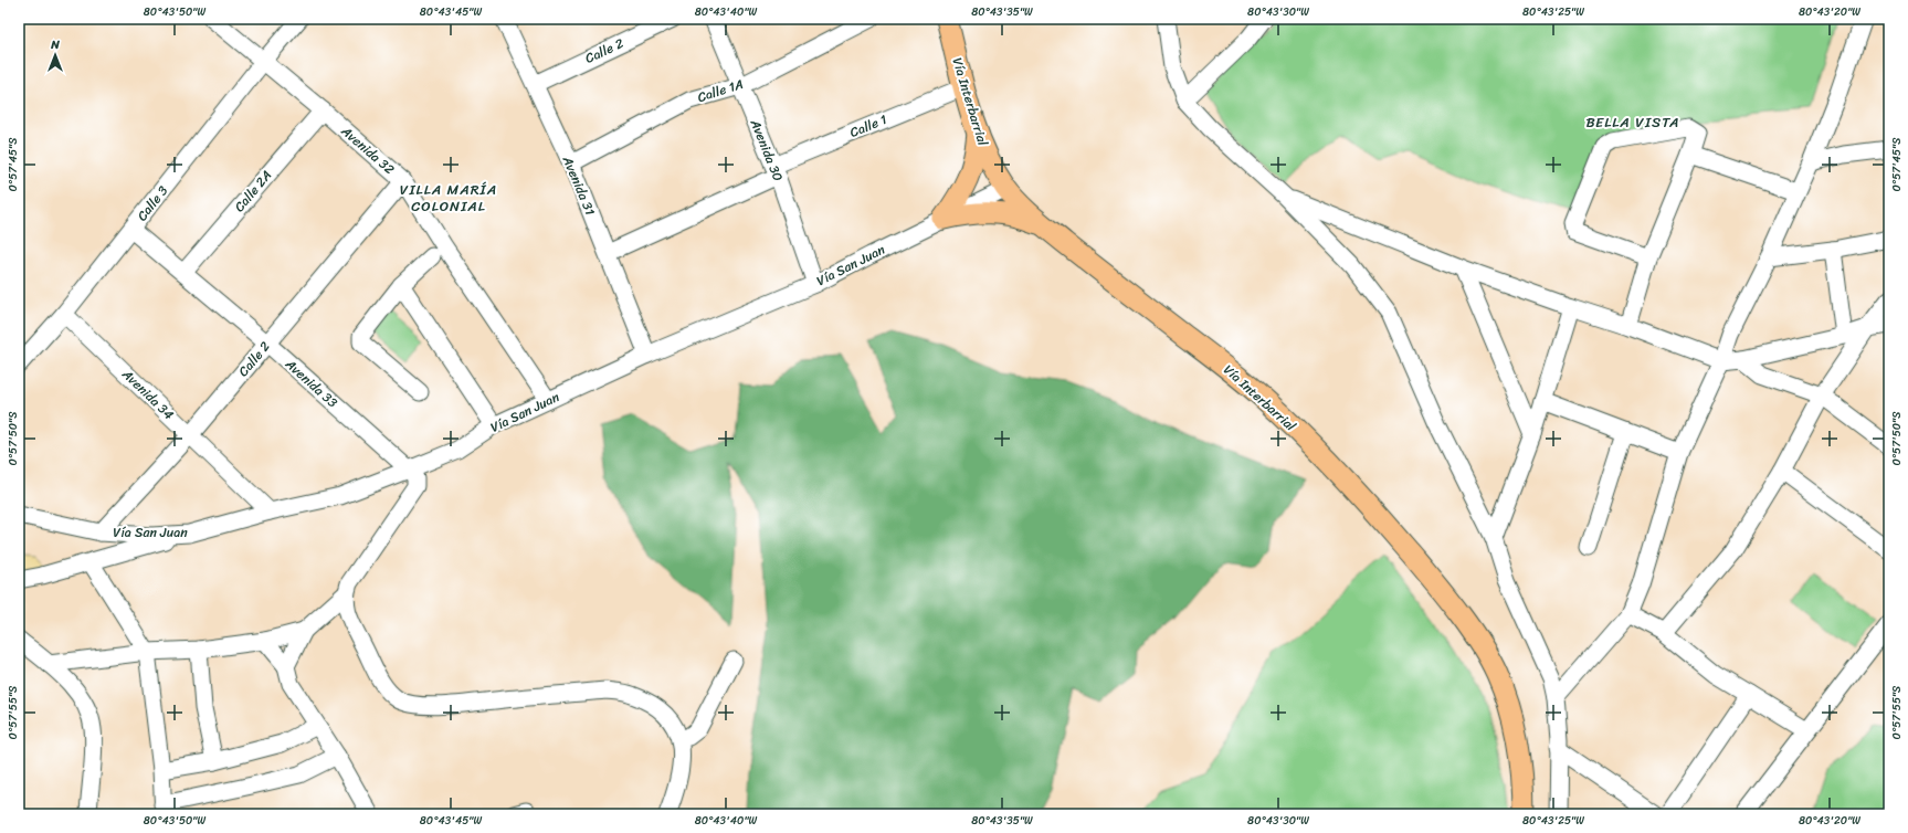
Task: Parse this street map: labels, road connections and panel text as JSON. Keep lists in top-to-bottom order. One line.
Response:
{"streets":{"main road":["Vía Interbarrial"],"street":["Calle 2","Calle 1A","Calle 1","Avenida 32","Avenida 30","Avenida 31","Calle 2A","Calle 3","Vía San Juan","Avenida 33","Avenida 34"]},"crossings":[["Calle 2","Avenida 32"],["Calle 2","Avenida 31"],["Calle 2","Vía San Juan"],["Calle 2","Avenida 33"],["Calle 2","Avenida 34"],["Calle 1A","Avenida 30"],["Calle 1A","Avenida 31"],["Vía Interbarrial","Calle 1"],["Vía Interbarrial","Vía San Juan"],["Calle 1","Avenida 30"],["Calle 1","Avenida 31"],["Avenida 32","Calle 2A"],["Avenida 32","Calle 3"],["Avenida 32","Vía San Juan"],["Avenida 30","Vía San Juan"],["Avenida 31","Vía San Juan"],["Calle 2A","Avenida 33"],["Calle 3","Avenida 33"],["Calle 3","Avenida 34"],["Vía San Juan","Avenida 33"],["Vía San Juan","Avenida 34"]],"districts":["BELLA VISTA","VILLA MARÍA COLONIAL"],"north":"top","coordinates":["80°43'50\"W","80°43'45\"W","80°43'40\"W","80°43'35\"W","80°43'30\"W","80°43'25\"W","80°43'20\"W","0°57'45\"S","0°57'50\"S","0°57'55\"S"]}
